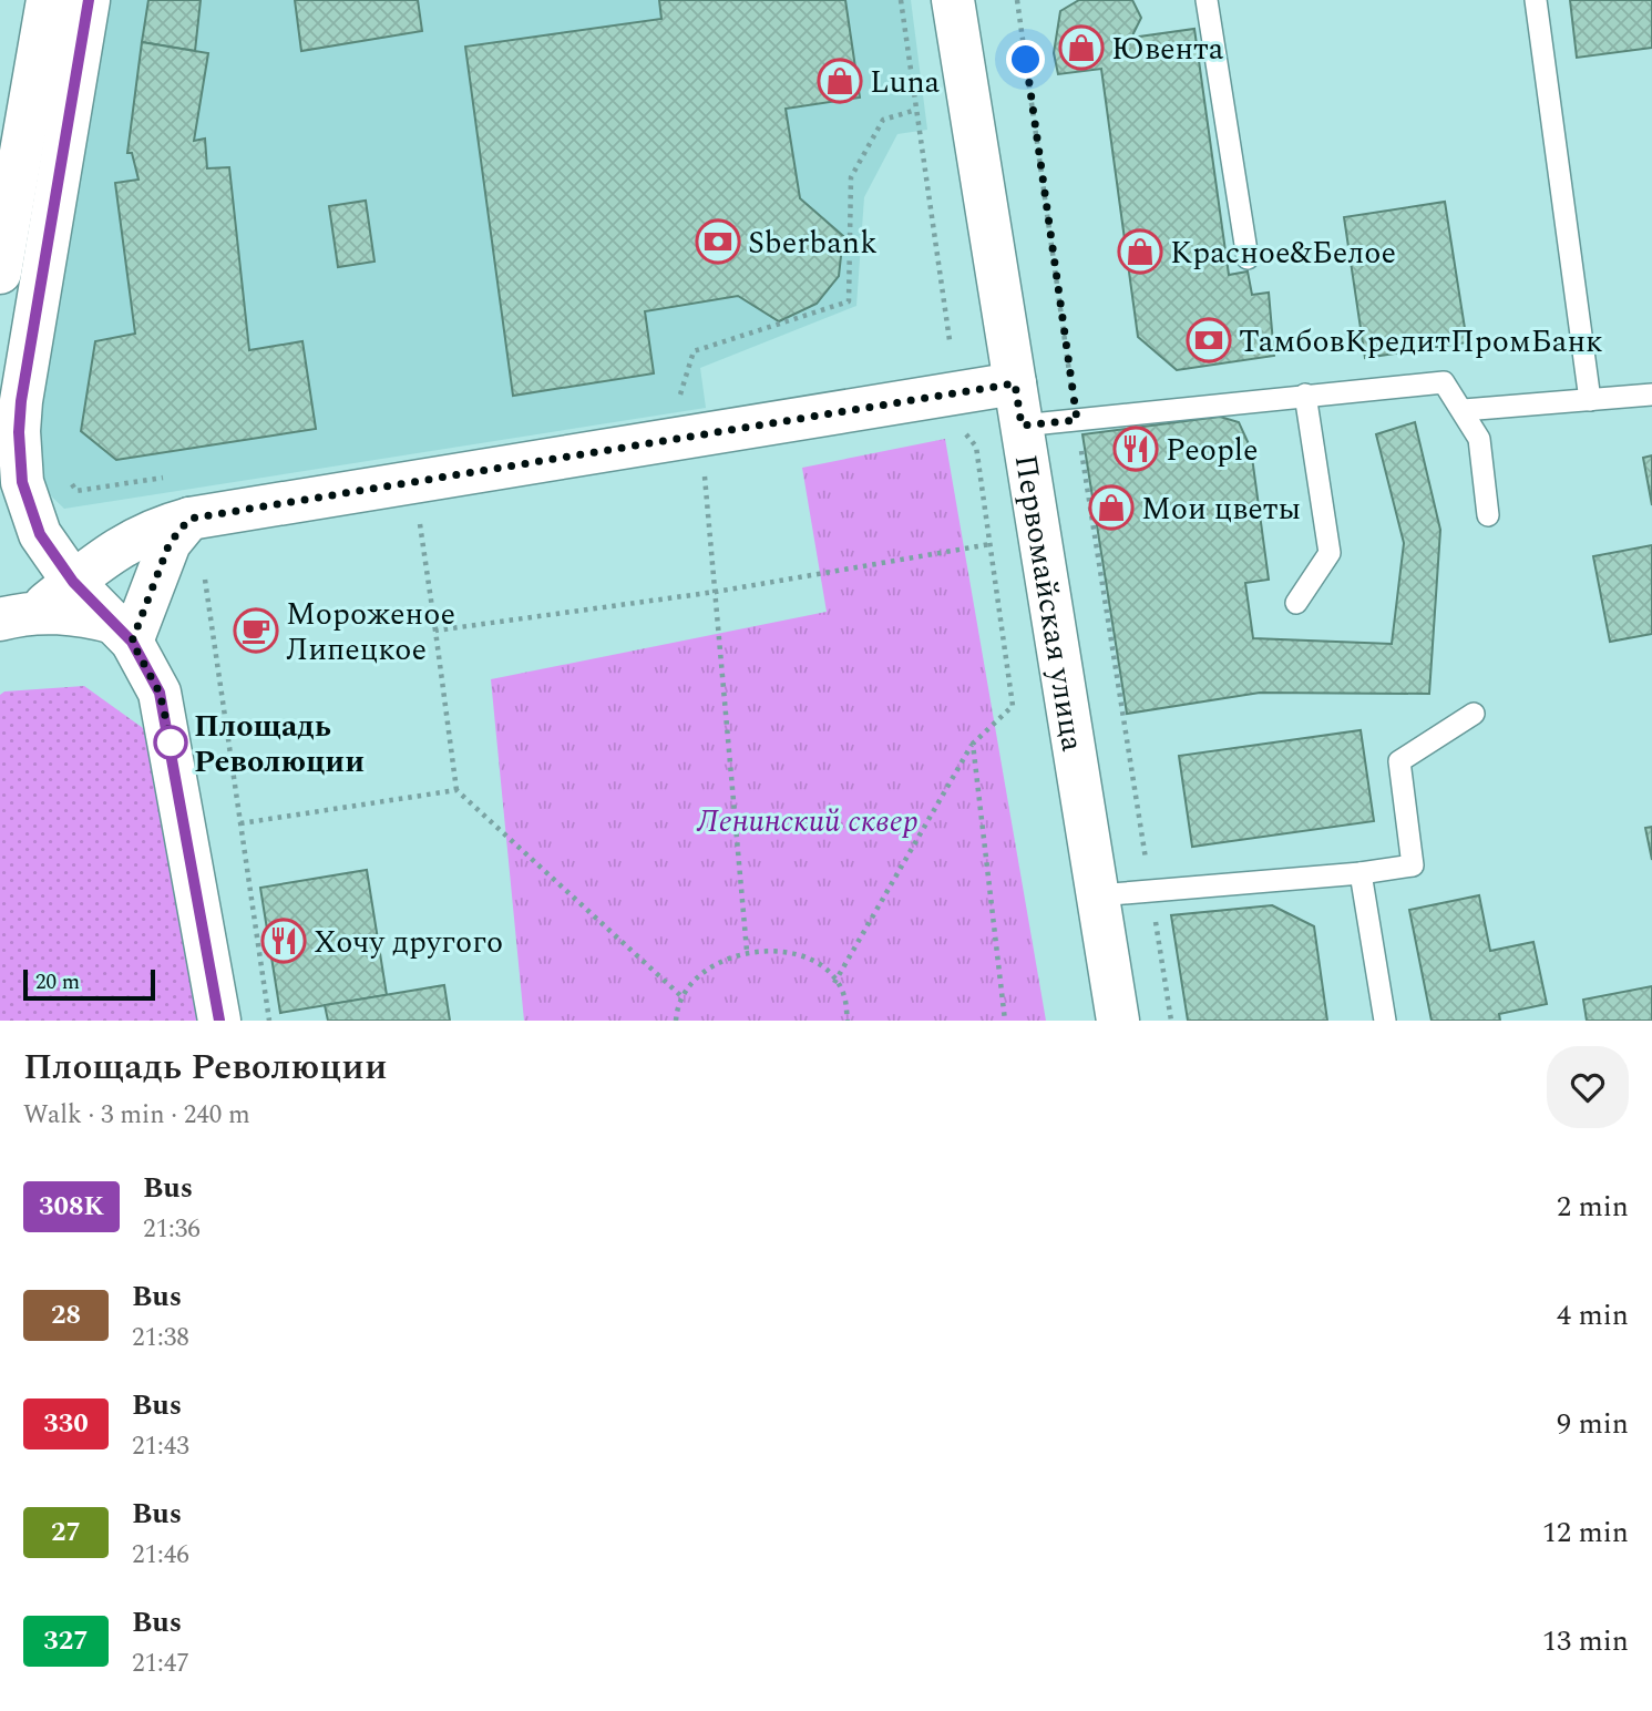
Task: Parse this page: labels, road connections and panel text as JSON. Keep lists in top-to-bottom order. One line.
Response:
{"streets":{"main road":["Первомайская улица"]},"parks":["Ленинский сквер"],"places":{"shop":["Ювента","Luna","Красное&Белое","Мои цветы"],"bank":["Sberbank","ТамбовКредитПромБанк"],"restaurant":["People","Хочу другого"],"cafe":["Мороженое Липецкое"],"other":["Площадь Революции"]},"lines":["bus line 308К"],"scale_bar":"20 m","page":{"scale":"20 m","heading":["Площадь Революции","Walk · 3 min · 240 m"],"list":[{"mark":"308К","name":"Bus","note":"21:36","value":"2 min"},{"mark":"28","name":"Bus","note":"21:38","value":"4 min"},{"mark":"330","name":"Bus","note":"21:43","value":"9 min"},{"mark":"27","name":"Bus","note":"21:46","value":"12 min"},{"mark":"327","name":"Bus","note":"21:47","value":"13 min"}]}}
